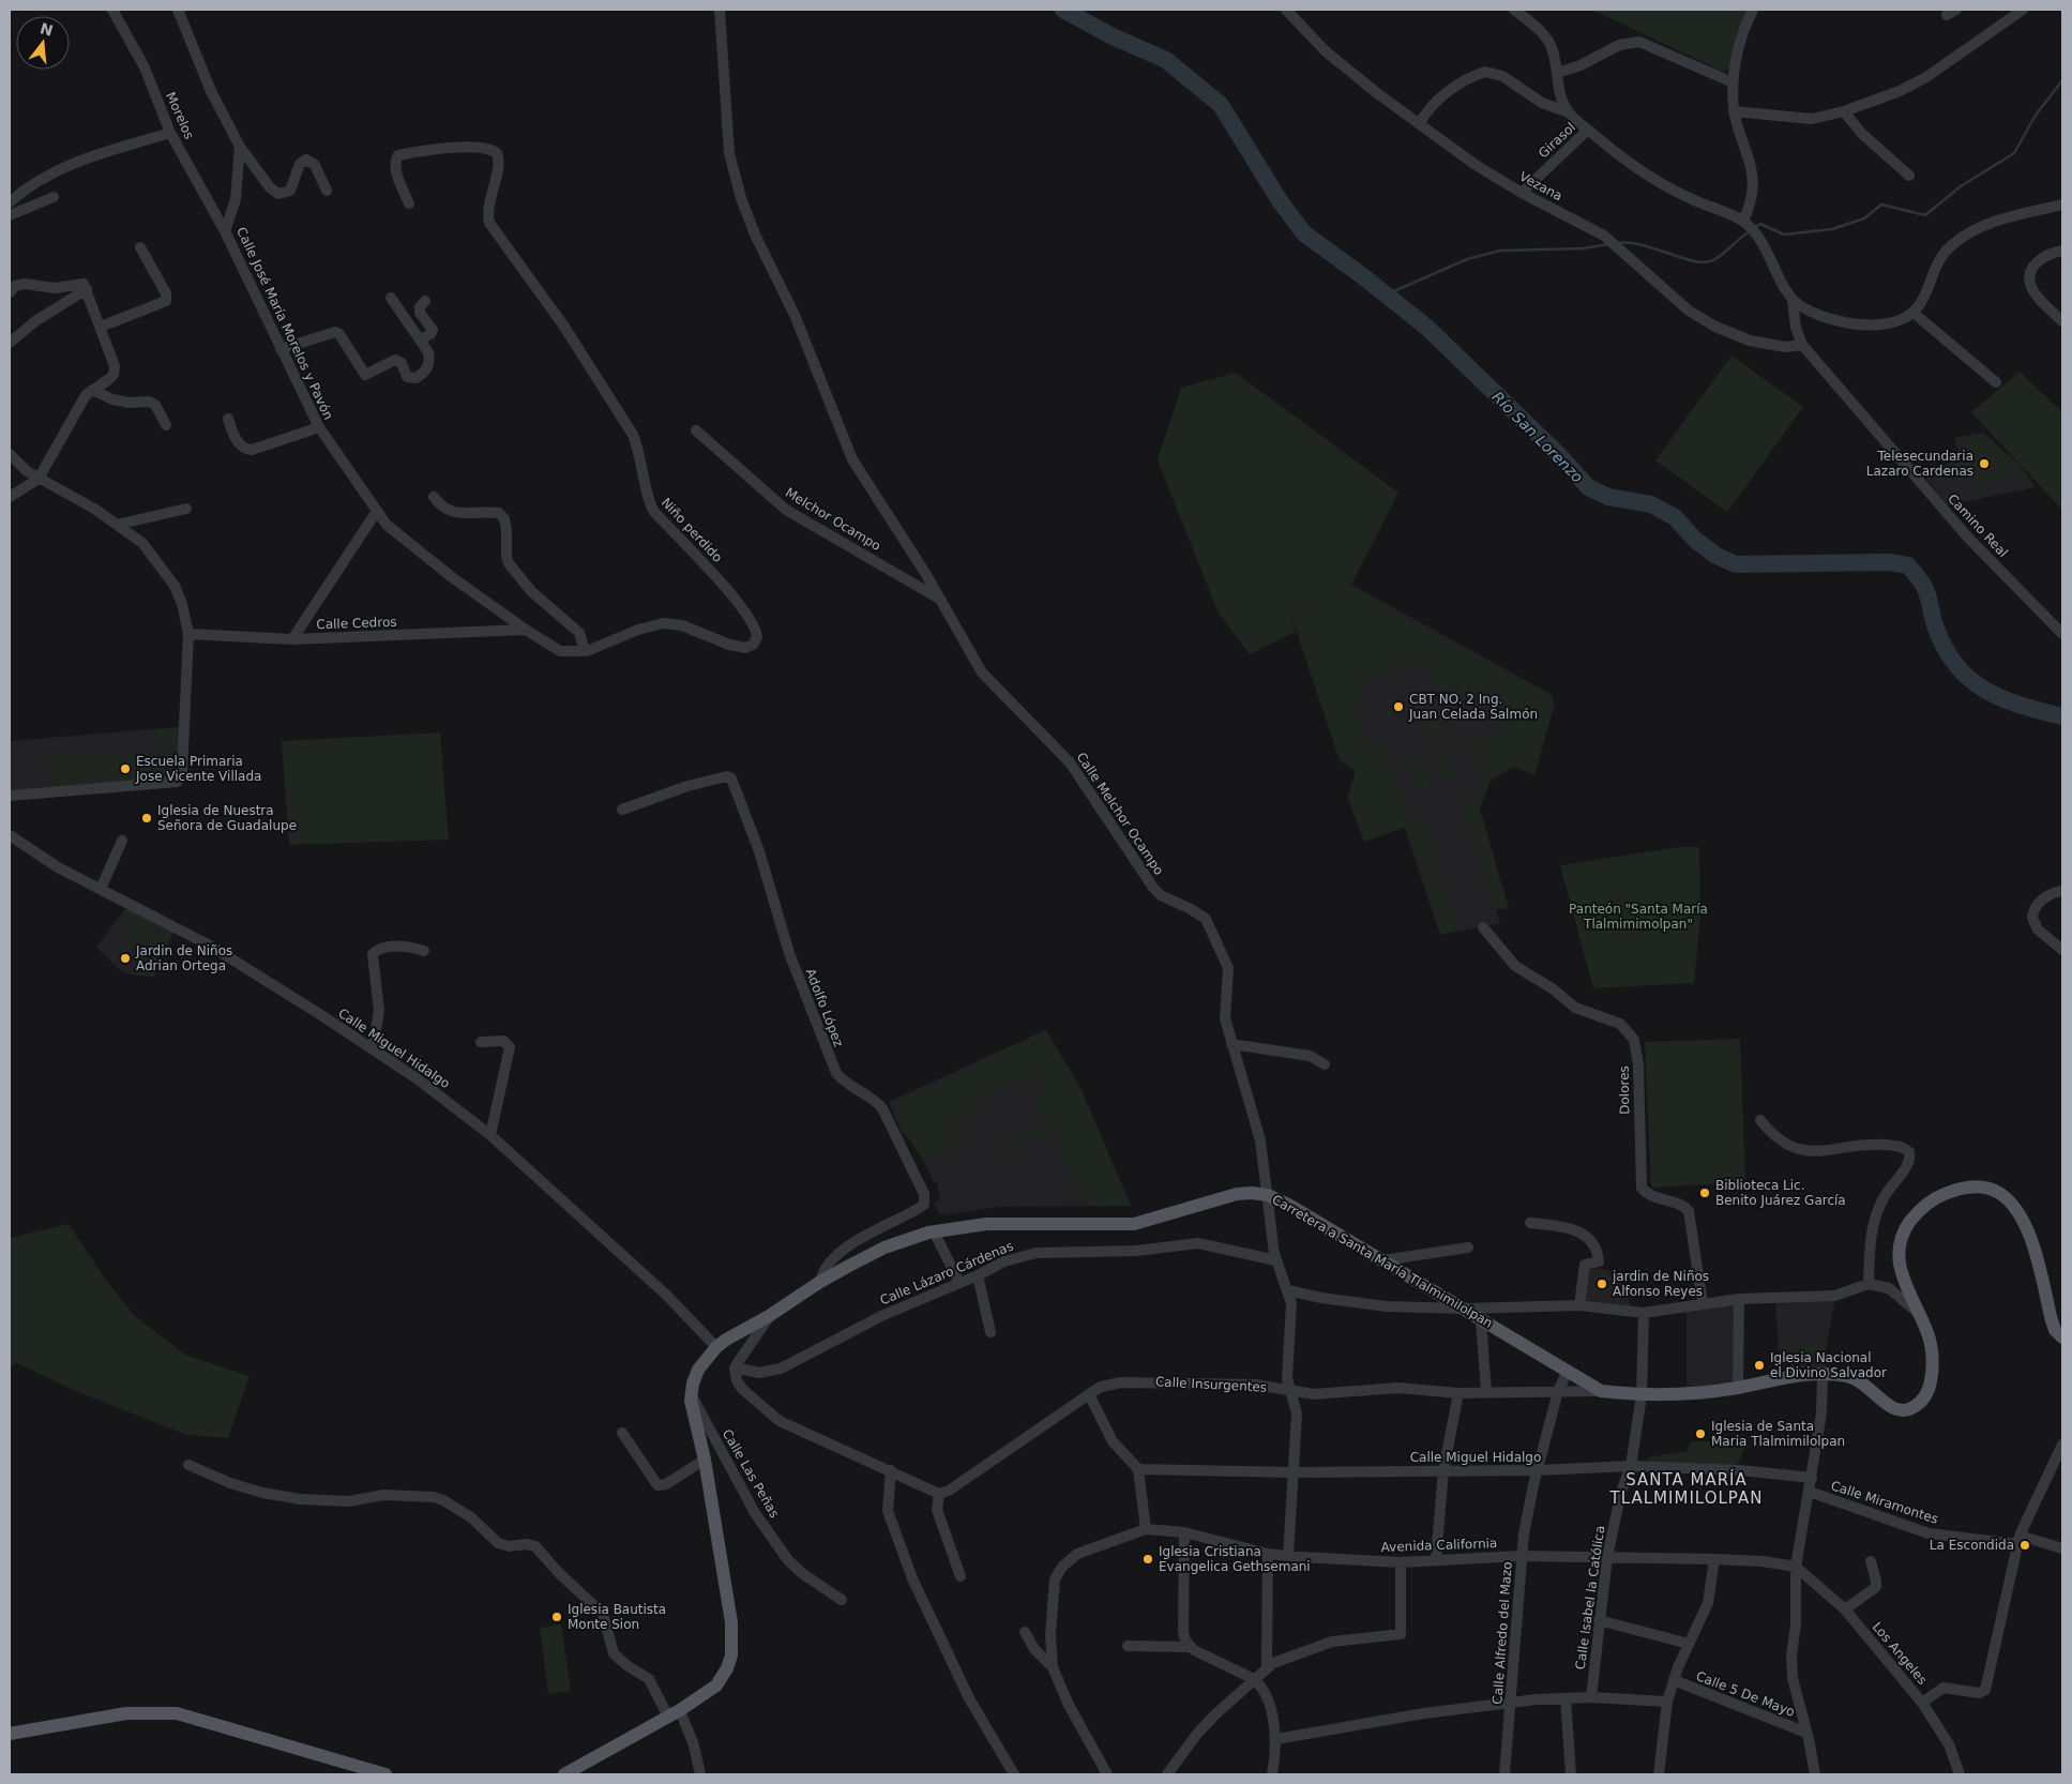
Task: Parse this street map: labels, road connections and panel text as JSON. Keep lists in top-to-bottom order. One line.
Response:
{"streets":{"main road":["Carretera a Santa María Tlalmimilolpan","Calle Insurgentes"],"street":["Morelos","Girasol","Vezana","Calle José María Morelos y Pavón","Melchor Ocampo","Camino Real","Niño perdido","Calle Cedros","Calle Melchor Ocampo","Adolfo López","Calle Miguel Hidalgo","Dolores","Calle Lázaro Cárdenas","Calle Las Peñas","Calle Miramontes","Avenida California","Calle Isabel la Católica","Calle Alfredo del Mazo","Los Angeles","Calle 5 De Mayo"]},"crossings":[["Morelos","Calle José María Morelos y Pavón"],["Girasol","Vezana"],["Vezana","Camino Real"],["Calle José María Morelos y Pavón","Niño perdido"],["Calle José María Morelos y Pavón","Calle Cedros"],["Melchor Ocampo","Calle Melchor Ocampo"],["Calle Melchor Ocampo","Calle Miguel Hidalgo"],["Calle Melchor Ocampo","Carretera a Santa María Tlalmimilolpan"],["Calle Melchor Ocampo","Calle Lázaro Cárdenas"],["Calle Melchor Ocampo","Calle Insurgentes"],["Calle Melchor Ocampo","Avenida California"],["Adolfo López","Carretera a Santa María Tlalmimilolpan"],["Calle Miguel Hidalgo","Carretera a Santa María Tlalmimilolpan"],["Calle Miguel Hidalgo","Calle Isabel la Católica"],["Calle Miguel Hidalgo","Calle Alfredo del Mazo"],["Carretera a Santa María Tlalmimilolpan","Calle Insurgentes"],["Carretera a Santa María Tlalmimilolpan","Calle Las Peñas"],["Carretera a Santa María Tlalmimilolpan","Calle Alfredo del Mazo"],["Calle Insurgentes","Calle Isabel la Católica"],["Calle Insurgentes","Calle Alfredo del Mazo"],["Avenida California","Calle Isabel la Católica"],["Avenida California","Calle Alfredo del Mazo"],["Avenida California","Los Angeles"]],"districts":["SANTA MARÍA TLALMIMILOLPAN"],"water":["Río San Lorenzo"],"parks":["Panteón \"Santa María Tlalmimimolpan\""],"places":["Telesecundaria Lazaro Cardenas","CBT NO. 2 Ing. Juan Celada Salmón","Escuela Primaria Jose Vicente Villada","Iglesia de Nuestra Señora de Guadalupe","Jardin de Niños Adrian Ortega","Biblioteca Lic. Benito Juárez García","jardin de Niños Alfonso Reyes","Iglesia Nacional el Divino Salvador","Iglesia de Santa Maria Tlalmimilolpan","La Escondida","Iglesia Cristiana Evangelica Gethsemani","Iglesia Bautista Monte Sion"],"north":"top"}
